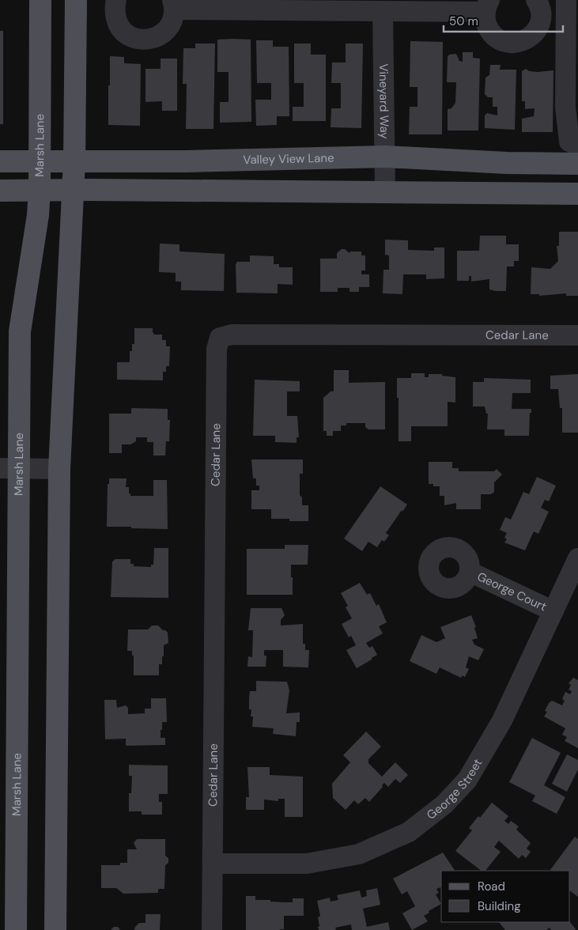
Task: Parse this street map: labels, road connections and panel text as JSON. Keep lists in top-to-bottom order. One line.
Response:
{"streets":{"main road":["Marsh Lane","Valley View Lane"],"street":["Vineyard Way","Cedar Lane","George Court","George Street"]},"crossings":[["Vineyard Way","Valley View Lane"],["Marsh Lane","Valley View Lane"],["Cedar Lane","George Street"],["George Court","George Street"]],"legend":["Road","Building"],"scale_bar":"50 m"}
